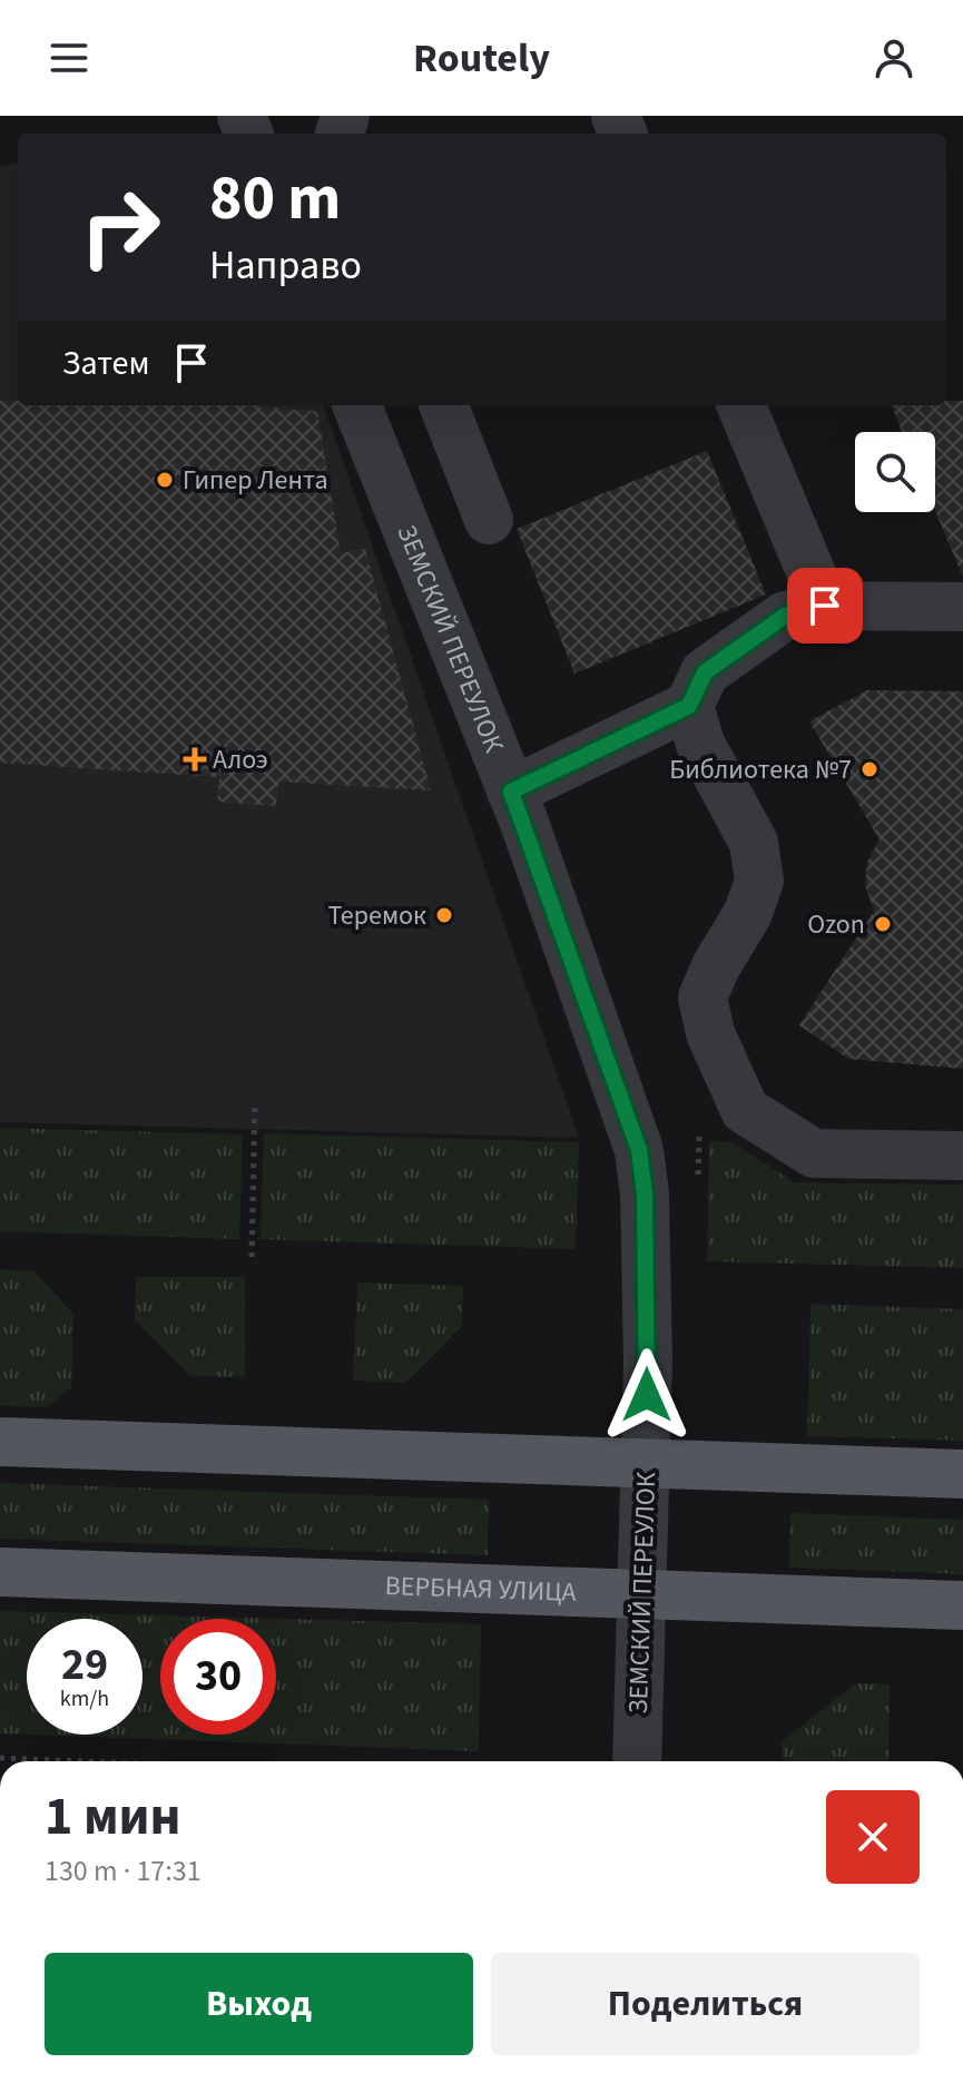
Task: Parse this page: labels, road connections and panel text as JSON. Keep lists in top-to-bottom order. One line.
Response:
{"streets":{"main road":["ВЕРБНАЯ УЛИЦА"],"street":["ЗЕМСКИЙ ПЕРЕУЛОК"]},"crossings":[["ЗЕМСКИЙ ПЕРЕУЛОК","ВЕРБНАЯ УЛИЦА"]],"places":{"other":["Гипер Лента","Библиотека №7","Теремок","Ozon"],"health":["Алоэ"]},"page":{"header":"Routely","turn":["80 m","Направо"],"then":"Затем","speed":"29 km/h","limit":"30","heading":["1 мин","130 m · 17:31"],"buttons":["Выход","Поделиться"]}}
